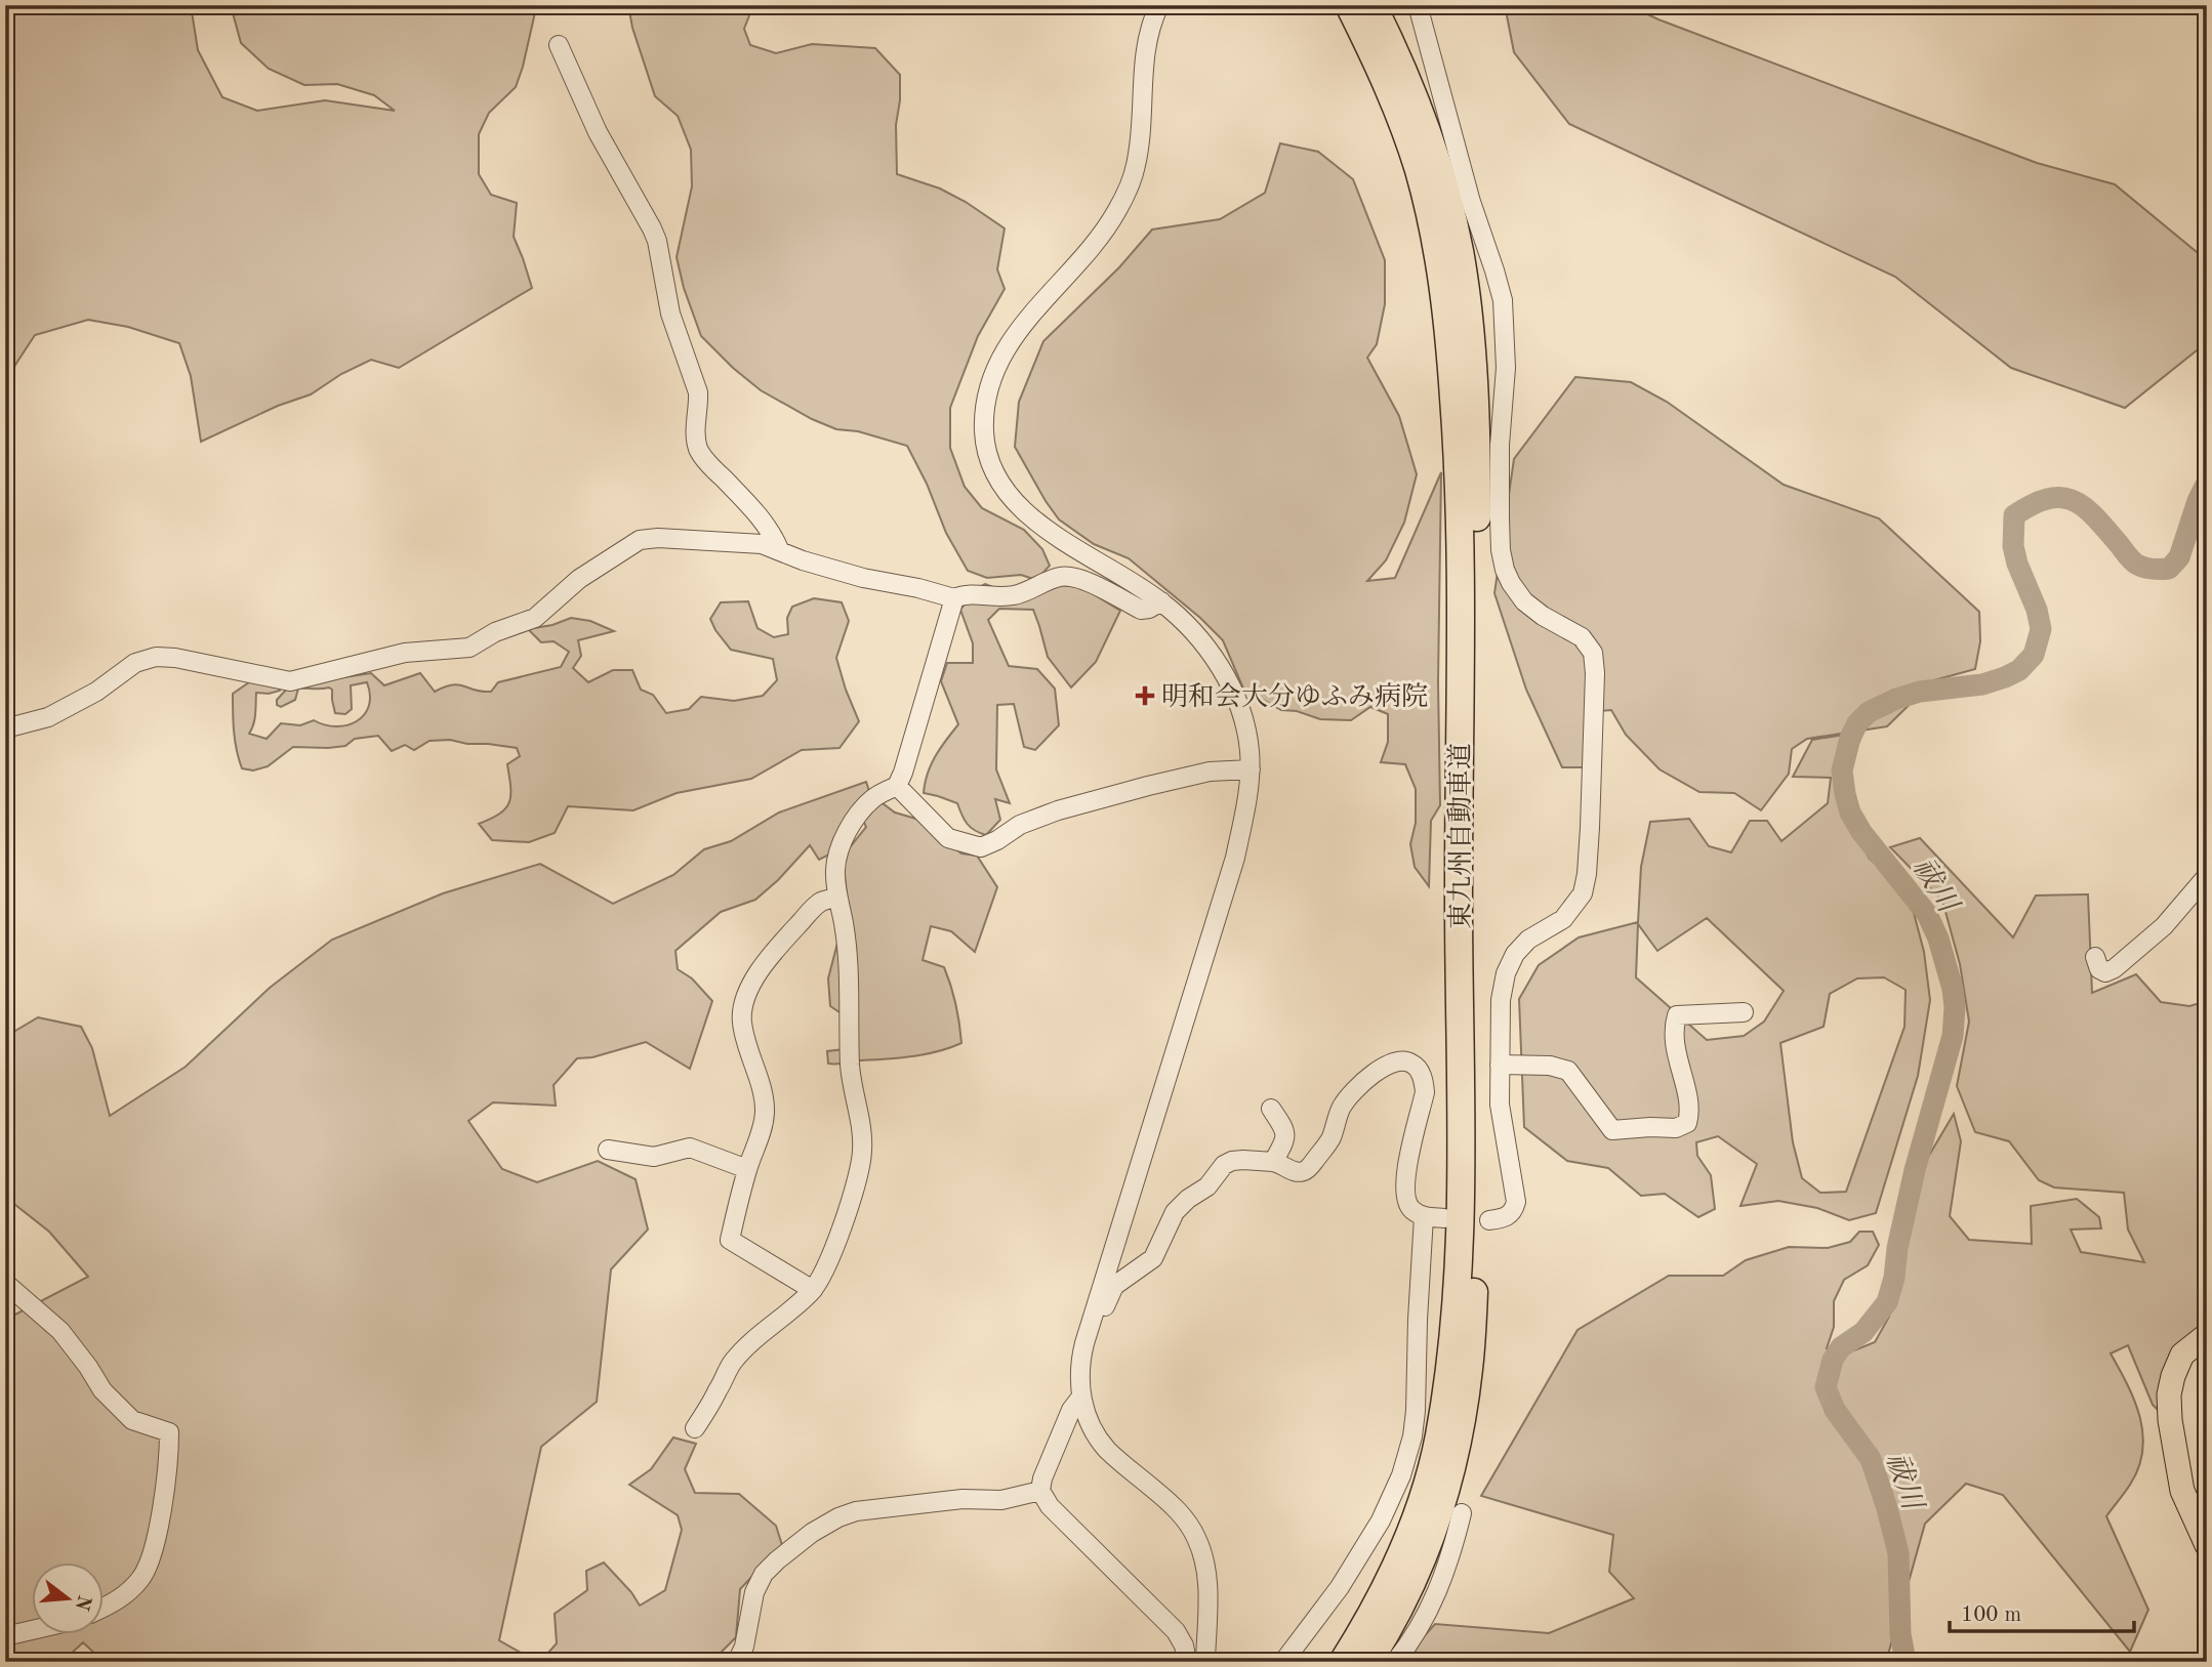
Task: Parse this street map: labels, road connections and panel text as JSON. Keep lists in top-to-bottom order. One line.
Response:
{"streets":{"highway":["東九州自動車道"]},"water":["祓川"],"places":{"health":["明和会大分ゆふみ病院"]},"scale_bar":"100 m","north":"right"}
